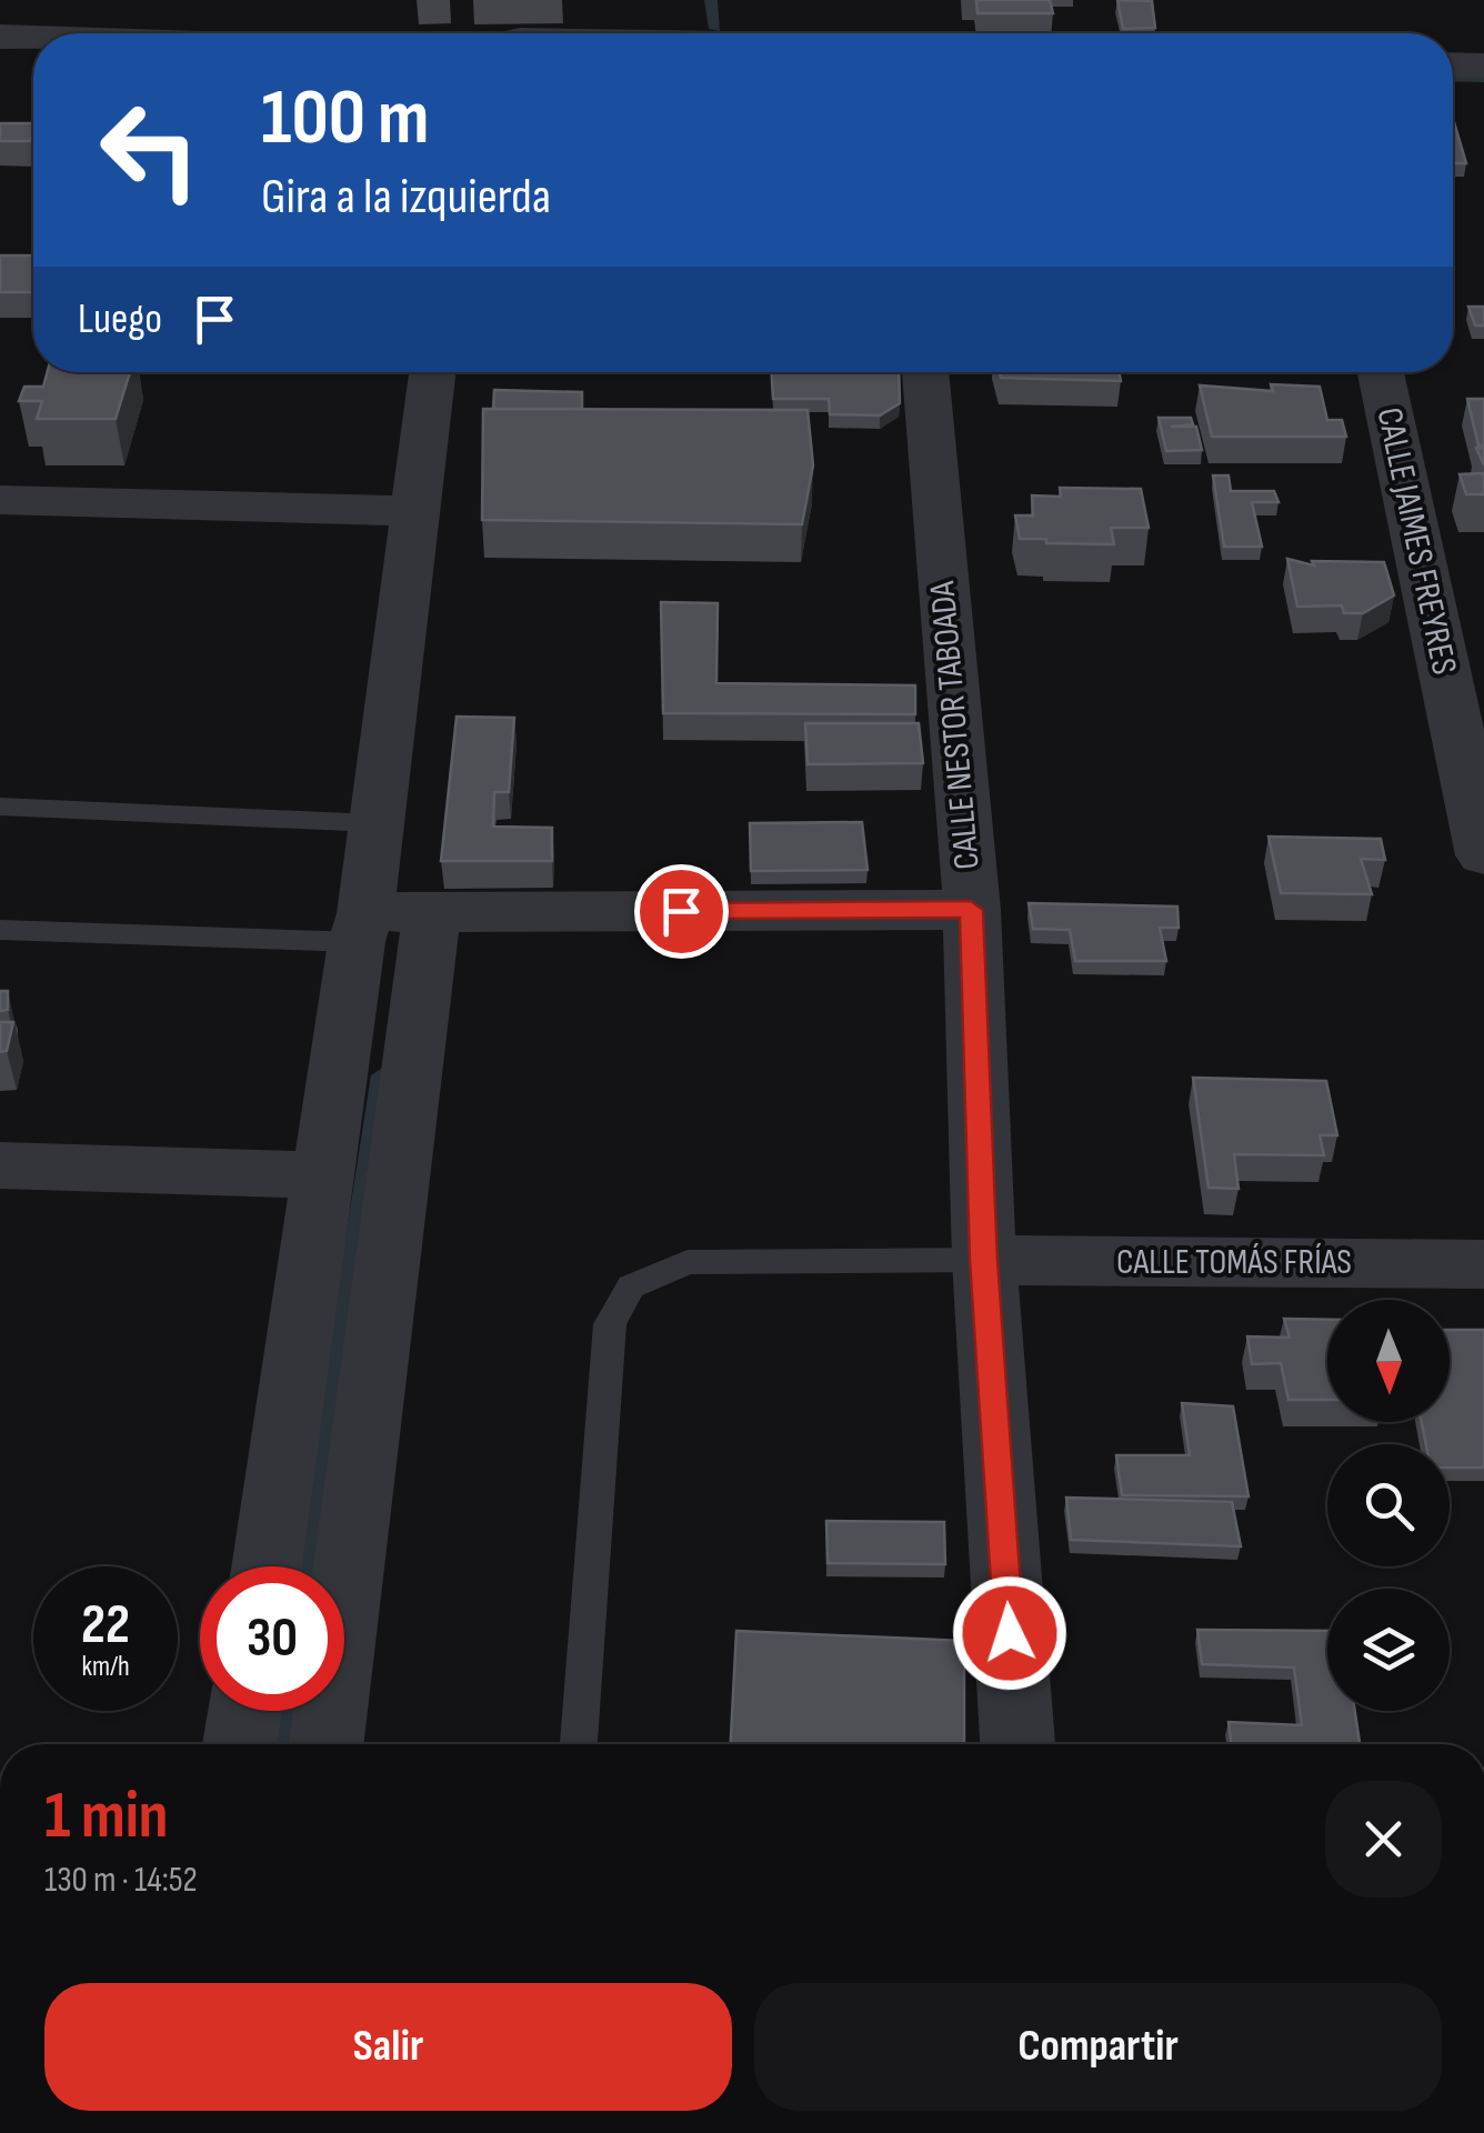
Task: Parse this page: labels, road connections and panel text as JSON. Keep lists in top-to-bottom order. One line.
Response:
{"streets":{"street":["CALLE JAIMES FREYRES","CALLE NESTOR TABOADA","CALLE TOMÁS FRÍAS"]},"crossings":[["CALLE NESTOR TABOADA","CALLE TOMÁS FRÍAS"]],"north":"bottom","page":{"turn":["100 m","Gira a la izquierda"],"then":"Luego","speed":"22 km/h","limit":"30","heading":["1 min","130 m · 14:52"],"buttons":["Salir","Compartir"]}}
